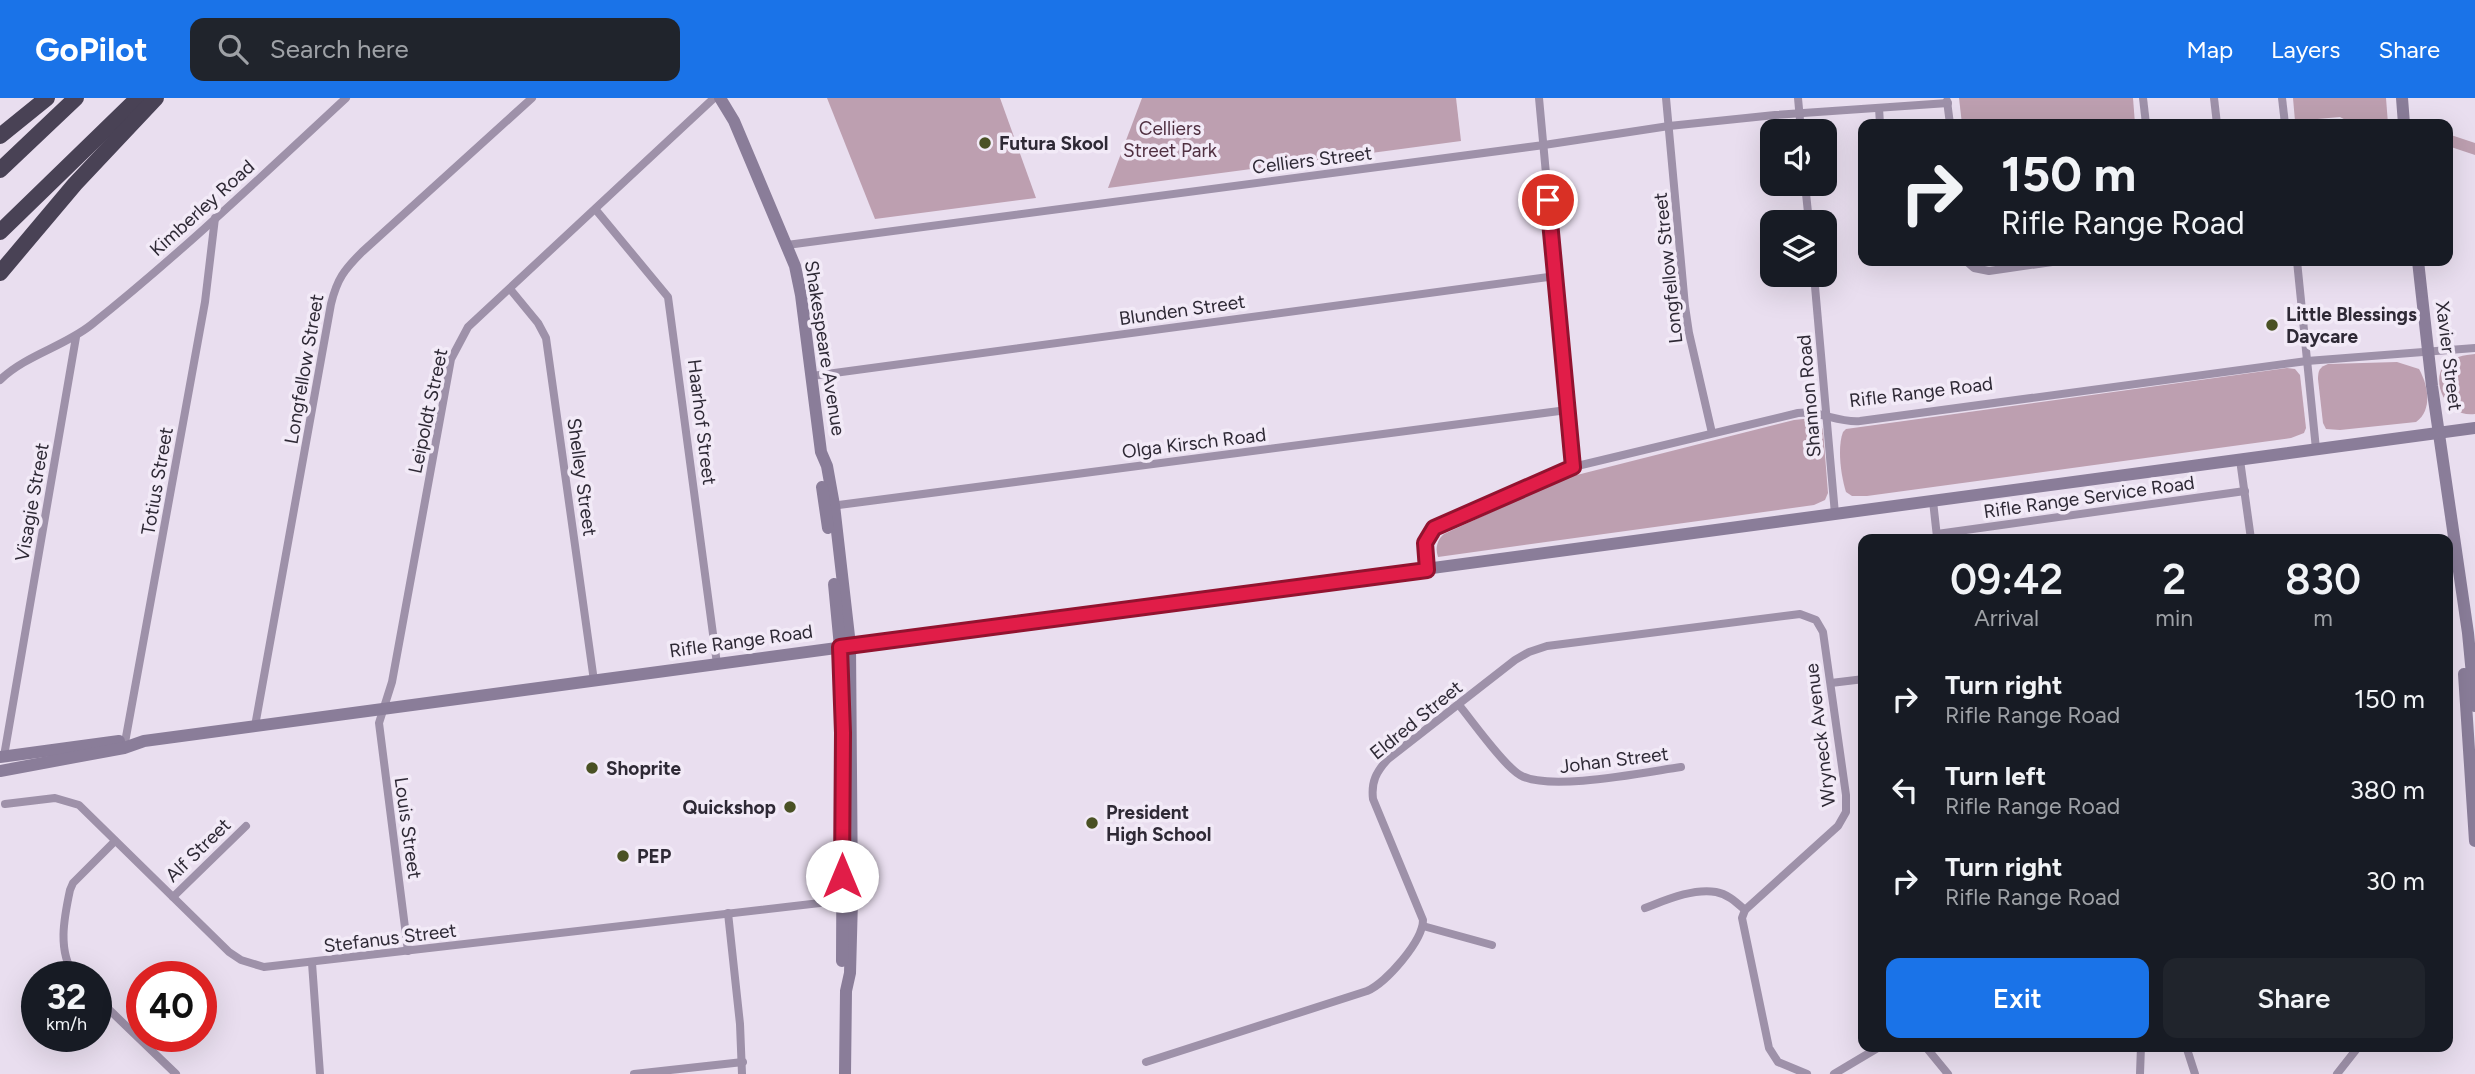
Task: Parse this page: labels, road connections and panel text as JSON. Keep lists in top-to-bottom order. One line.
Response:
{"streets":{"main road":["Shakespeare Avenue","Xavier Street","Rifle Range Road"],"street":["Celliers Street","Kimberley Road","Longfellow Street","Blunden Street","Shannon Road","Leipoldt Street","Haarhof Street","Olga Kirsch Road","Shelley Street","Totius Street","Rifle Range Service Road","Visagie Street","Eldred Street","Wryneck Avenue","Johan Street","Louis Street","Alf Street","Stefanus Street"]},"crossings":[["Celliers Street","Longfellow Street"],["Celliers Street","Shakespeare Avenue"],["Kimberley Road","Totius Street"],["Kimberley Road","Visagie Street"],["Longfellow Street","Rifle Range Road"],["Blunden Street","Shakespeare Avenue"],["Shakespeare Avenue","Rifle Range Road"],["Shakespeare Avenue","Olga Kirsch Road"],["Shakespeare Avenue","Stefanus Street"],["Xavier Street","Rifle Range Road"],["Rifle Range Road","Shannon Road"],["Rifle Range Road","Leipoldt Street"],["Rifle Range Road","Haarhof Street"],["Rifle Range Road","Shelley Street"],["Rifle Range Road","Totius Street"],["Rifle Range Road","Visagie Street"],["Rifle Range Road","Louis Street"],["Leipoldt Street","Haarhof Street"],["Leipoldt Street","Shelley Street"],["Leipoldt Street","Louis Street"],["Eldred Street","Wryneck Avenue"],["Eldred Street","Johan Street"],["Louis Street","Stefanus Street"],["Alf Street","Stefanus Street"]],"parks":["Celliers Street Park"],"places":["Futura Skool","Little Blessings Daycare","Shoprite","Quickshop","President High School","PEP"],"page":{"header":"GoPilot","search":"Search here","nav":["Map","Layers","Share"],"turn":["150 m","Rifle Range Road"],"eta":["09:42","Arrival","2","min","830","m"],"list":[{"name":"Turn right","note":"Rifle Range Road","value":"150 m"},{"name":"Turn left","note":"Rifle Range Road","value":"380 m"},{"name":"Turn right","note":"Rifle Range Road","value":"30 m"}],"buttons":["Exit","Share"],"speed":"32 km/h","limit":"40"}}
